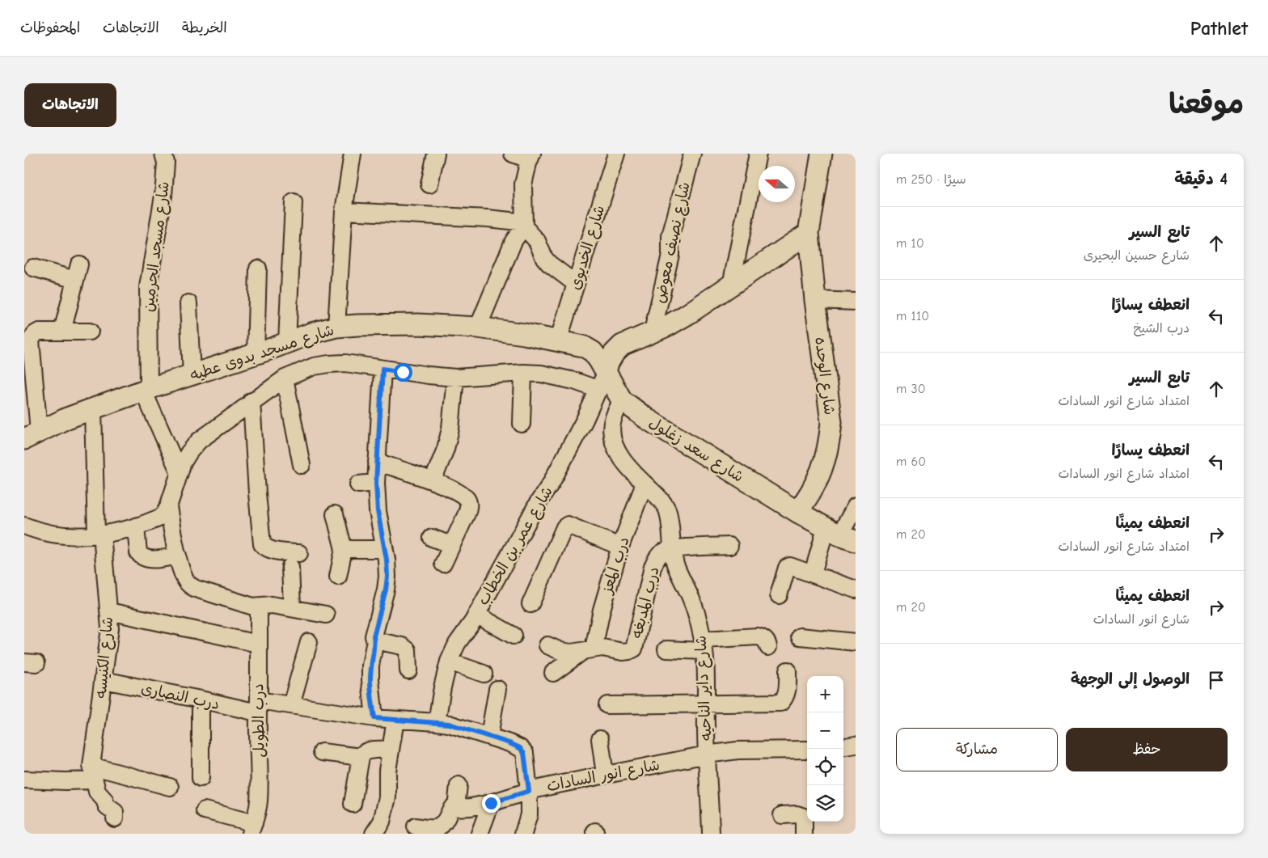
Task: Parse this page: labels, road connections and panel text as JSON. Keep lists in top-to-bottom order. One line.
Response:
{"streets":{"street":["شارع نصيف معوض","شارع مسجد الحرمين","شارع الخديوى","شارع مسجد بدوى عطيه","شارع الوحده","شارع سعد زغلول","شارع عمر بن الخطاب","درب المعز","درب المدبغه","شارع الكنيسه","شارع داير الناحيه","درب النصارى","درب الطويل","شارع انور السادات"]},"crossings":[["شارع مسجد الحرمين","شارع مسجد بدوى عطيه"],["شارع الخديوى","شارع مسجد بدوى عطيه"],["شارع الخديوى","شارع سعد زغلول"],["شارع مسجد بدوى عطيه","شارع سعد زغلول"],["شارع مسجد بدوى عطيه","شارع الكنيسه"],["شارع الوحده","شارع سعد زغلول"],["شارع سعد زغلول","شارع عمر بن الخطاب"],["شارع سعد زغلول","شارع داير الناحيه"],["شارع عمر بن الخطاب","درب النصارى"],["درب المعز","درب المدبغه"],["درب المعز","شارع داير الناحيه"],["درب المدبغه","شارع داير الناحيه"],["شارع الكنيسه","درب النصارى"],["شارع داير الناحيه","شارع انور السادات"],["درب النصارى","درب الطويل"],["درب النصارى","شارع انور السادات"]],"north":"left","page":{"header":"Pathlet","nav":["الخريطة","الاتجاهات","المحفوظات"],"title":"موقعنا","buttons":["الاتجاهات",["حفظ","مشاركة"]],"heading":["4 دقيقة","سيرًا · 250 m"],"list":[["تابع السير","شارع حسين البحيرى","10 m"],["انعطف يسارًا","درب الشيخ","110 m"],["تابع السير","امتداد شارع انور السادات","30 m"],["انعطف يسارًا","امتداد شارع انور السادات","60 m"],["انعطف يمينًا","امتداد شارع انور السادات","20 m"],["انعطف يمينًا","شارع انور السادات","20 m"],"الوصول إلى الوجهة"],"map_buttons":["+","−"]}}
